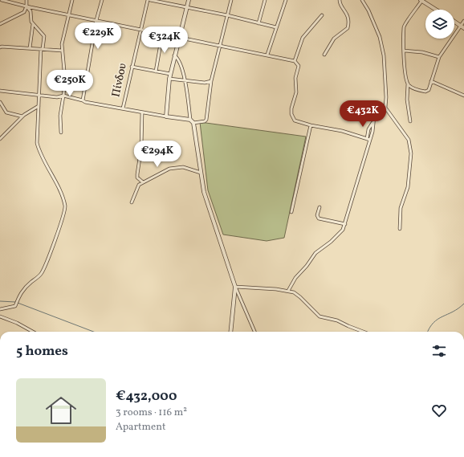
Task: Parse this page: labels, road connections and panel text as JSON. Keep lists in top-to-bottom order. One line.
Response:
{"streets":{"street":["Πίνδου"]},"page":{"price":["€229K","€324K","€250K","€432K","€294K"],"heading":"5 homes","list":[{"name":"€432,000","note":"3 rooms · 116 m² · Apartment"}]}}
